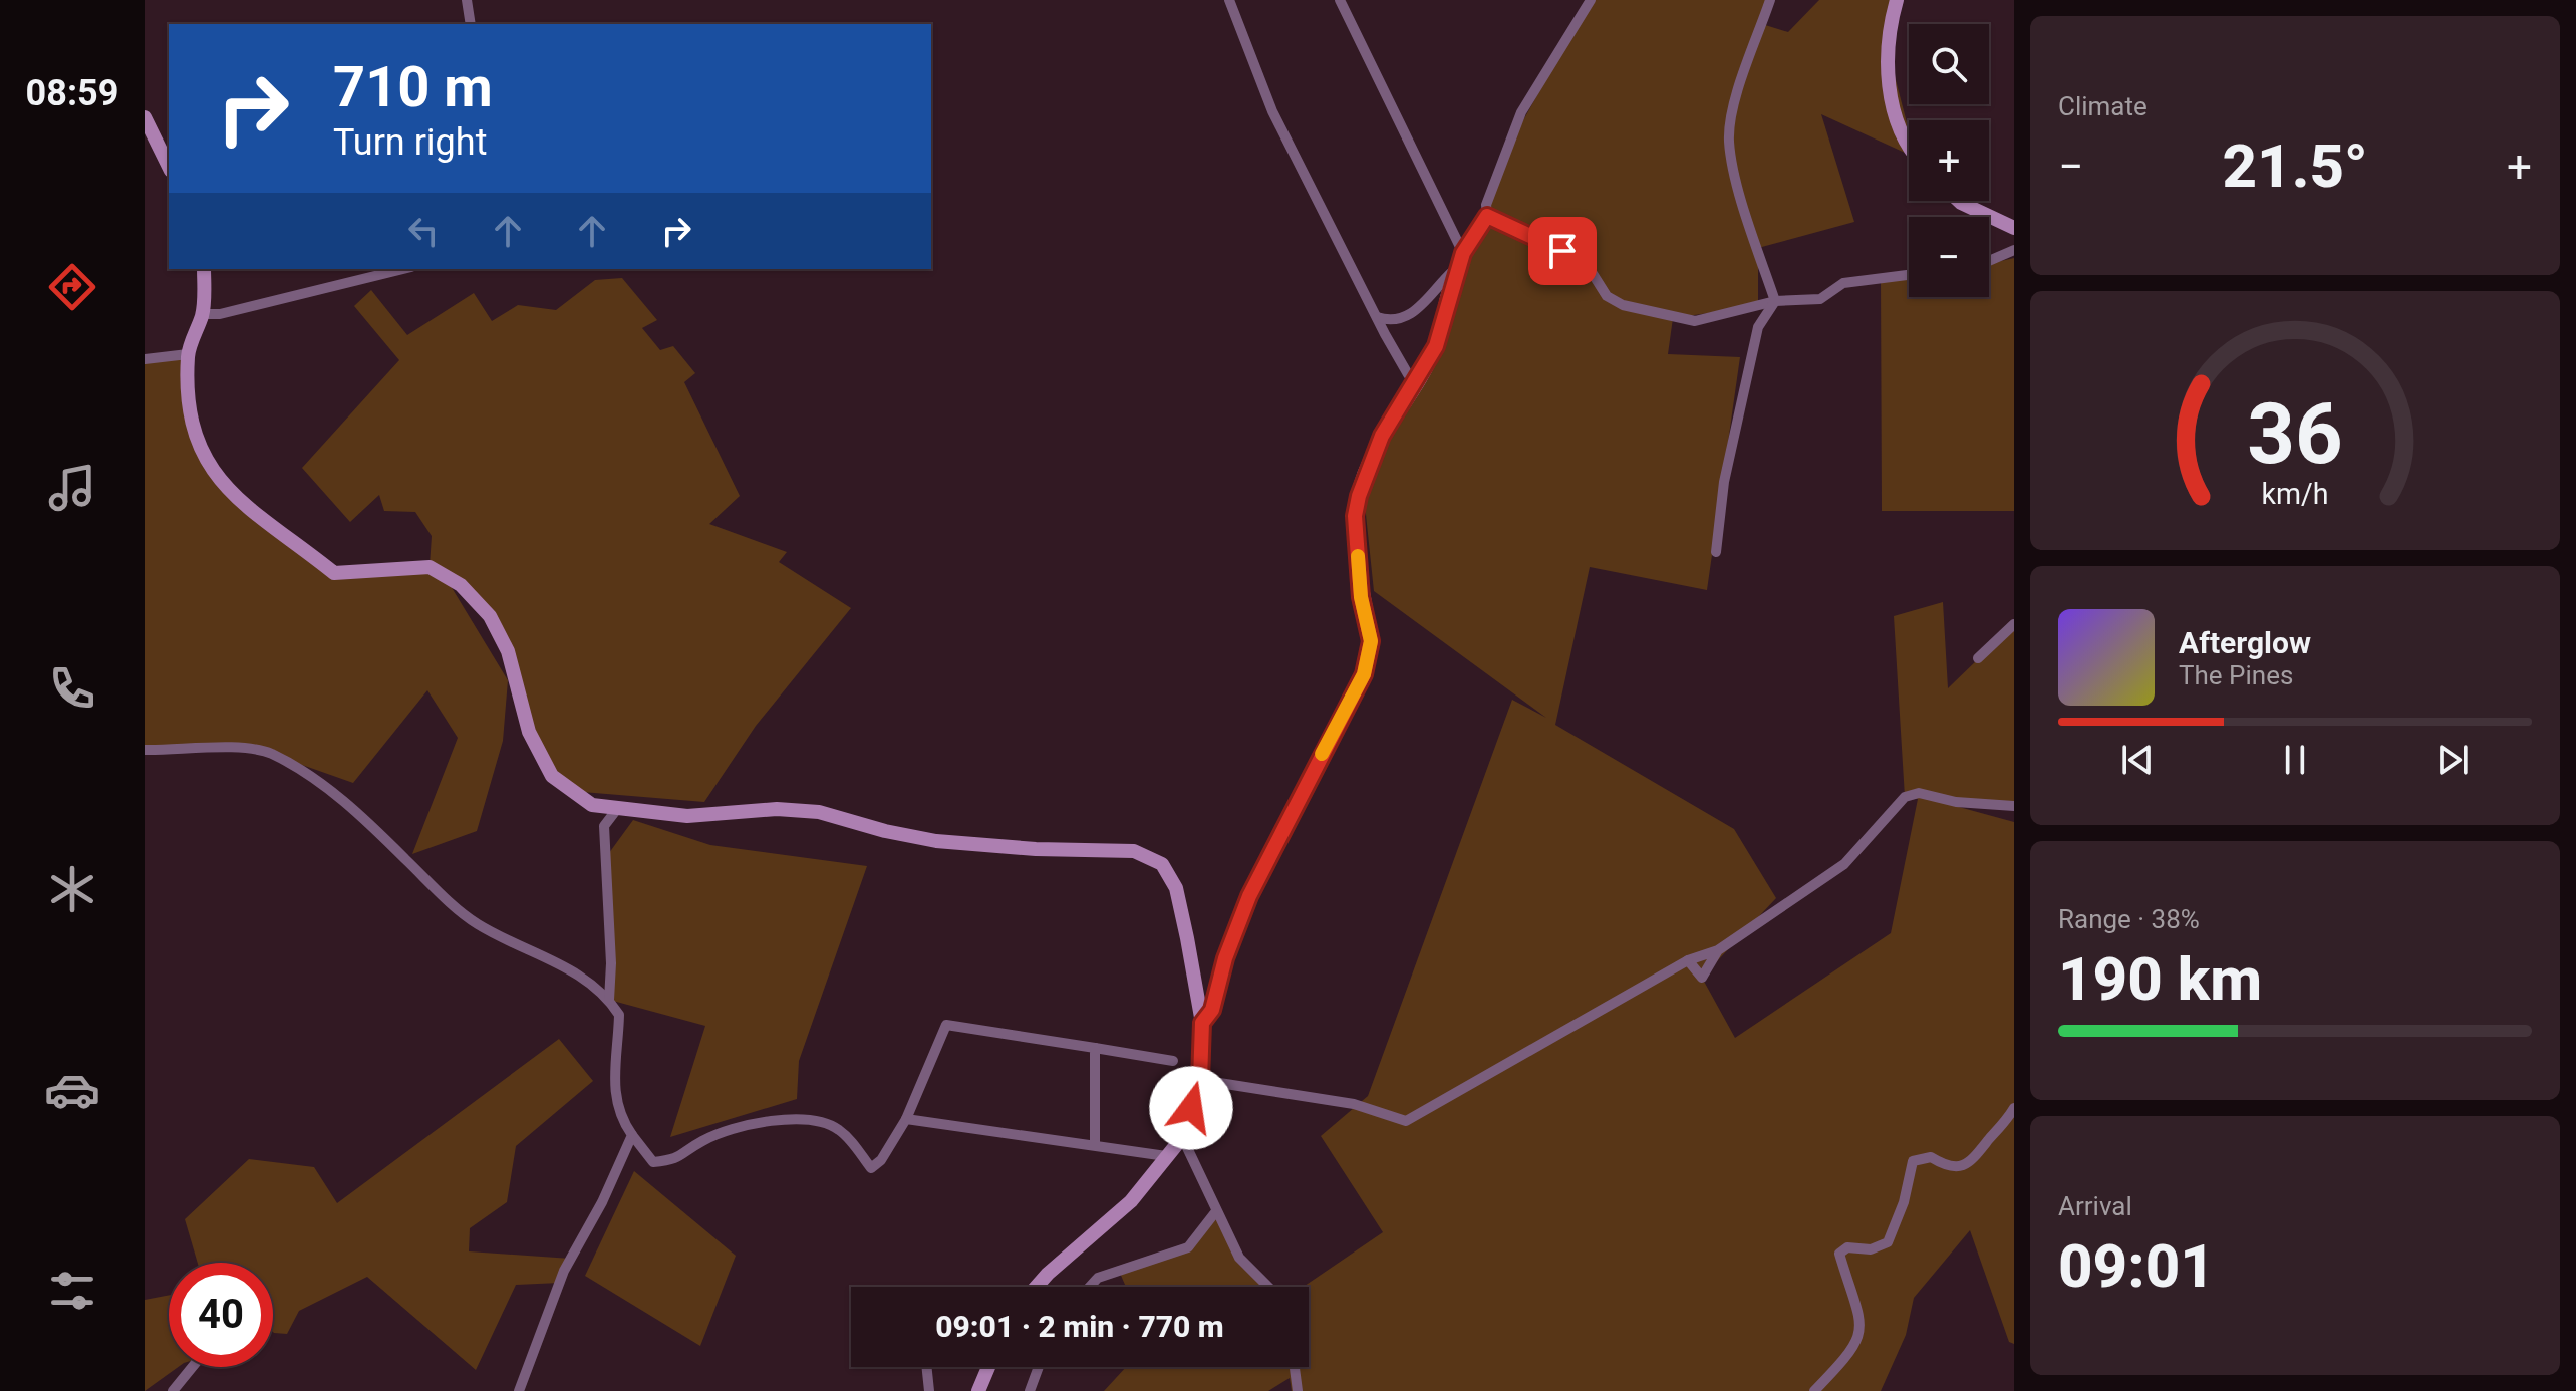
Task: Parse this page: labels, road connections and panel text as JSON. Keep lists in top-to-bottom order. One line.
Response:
{"page":{"tabs":"08:59","tile":["Climate",["Range · 38%","190 km"],["Arrival","09:01"]],"map_buttons":["+","−"],"turn":["710 m","Turn right"],"heat":["−","21.5°","+"],"song":["Afterglow","The Pines"],"limit":"40","trip":"09:01 · 2 min · 770 m","gauge":["36","km/h"]}}
